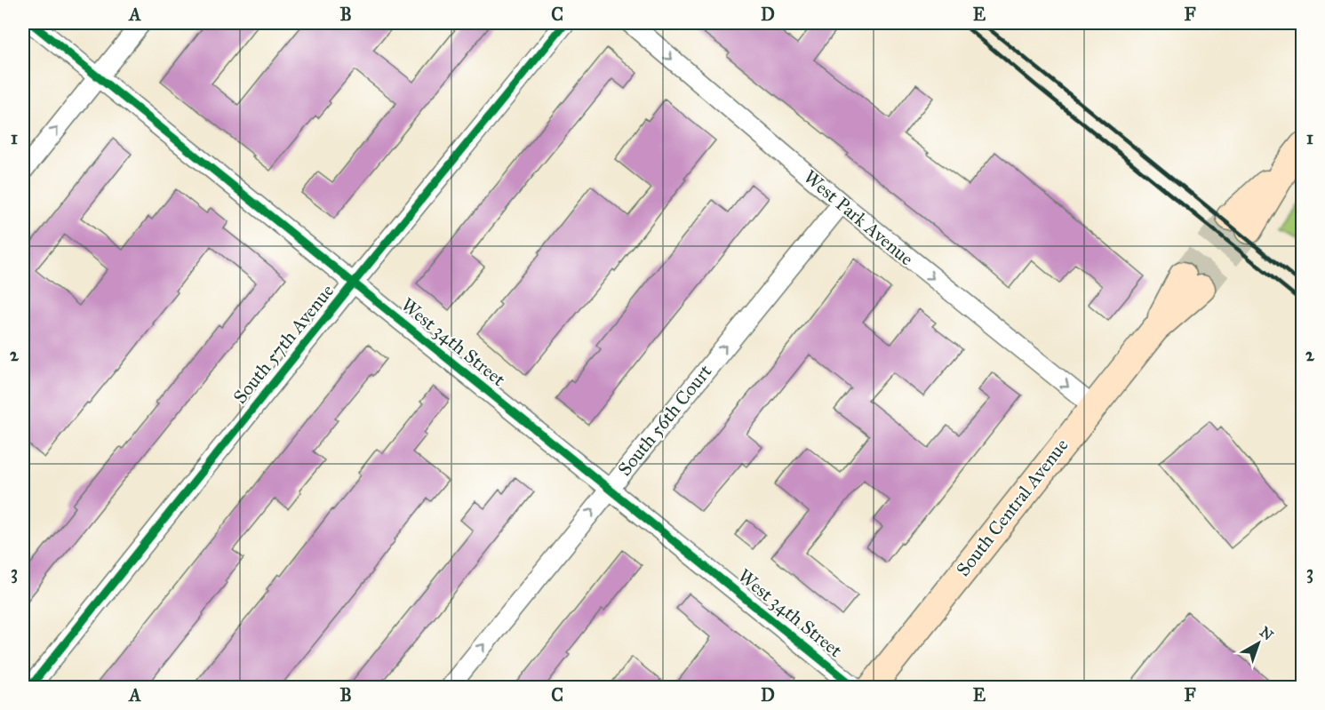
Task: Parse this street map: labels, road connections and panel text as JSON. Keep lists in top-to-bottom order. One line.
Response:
{"streets":{"main road":["South Central Avenue"],"street":["West Park Avenue","West 34th Street","South 57th Avenue","South 56th Court"]},"crossings":[["West Park Avenue","South 56th Court"],["West Park Avenue","South Central Avenue"],["West 34th Street","South 57th Avenue"],["West 34th Street","South 56th Court"]],"one_way":["West Park Avenue","South 56th Court"],"north":"top right","grid":{"columns":["A","B","C","D","E","F"],"rows":["1","2","3"]}}
